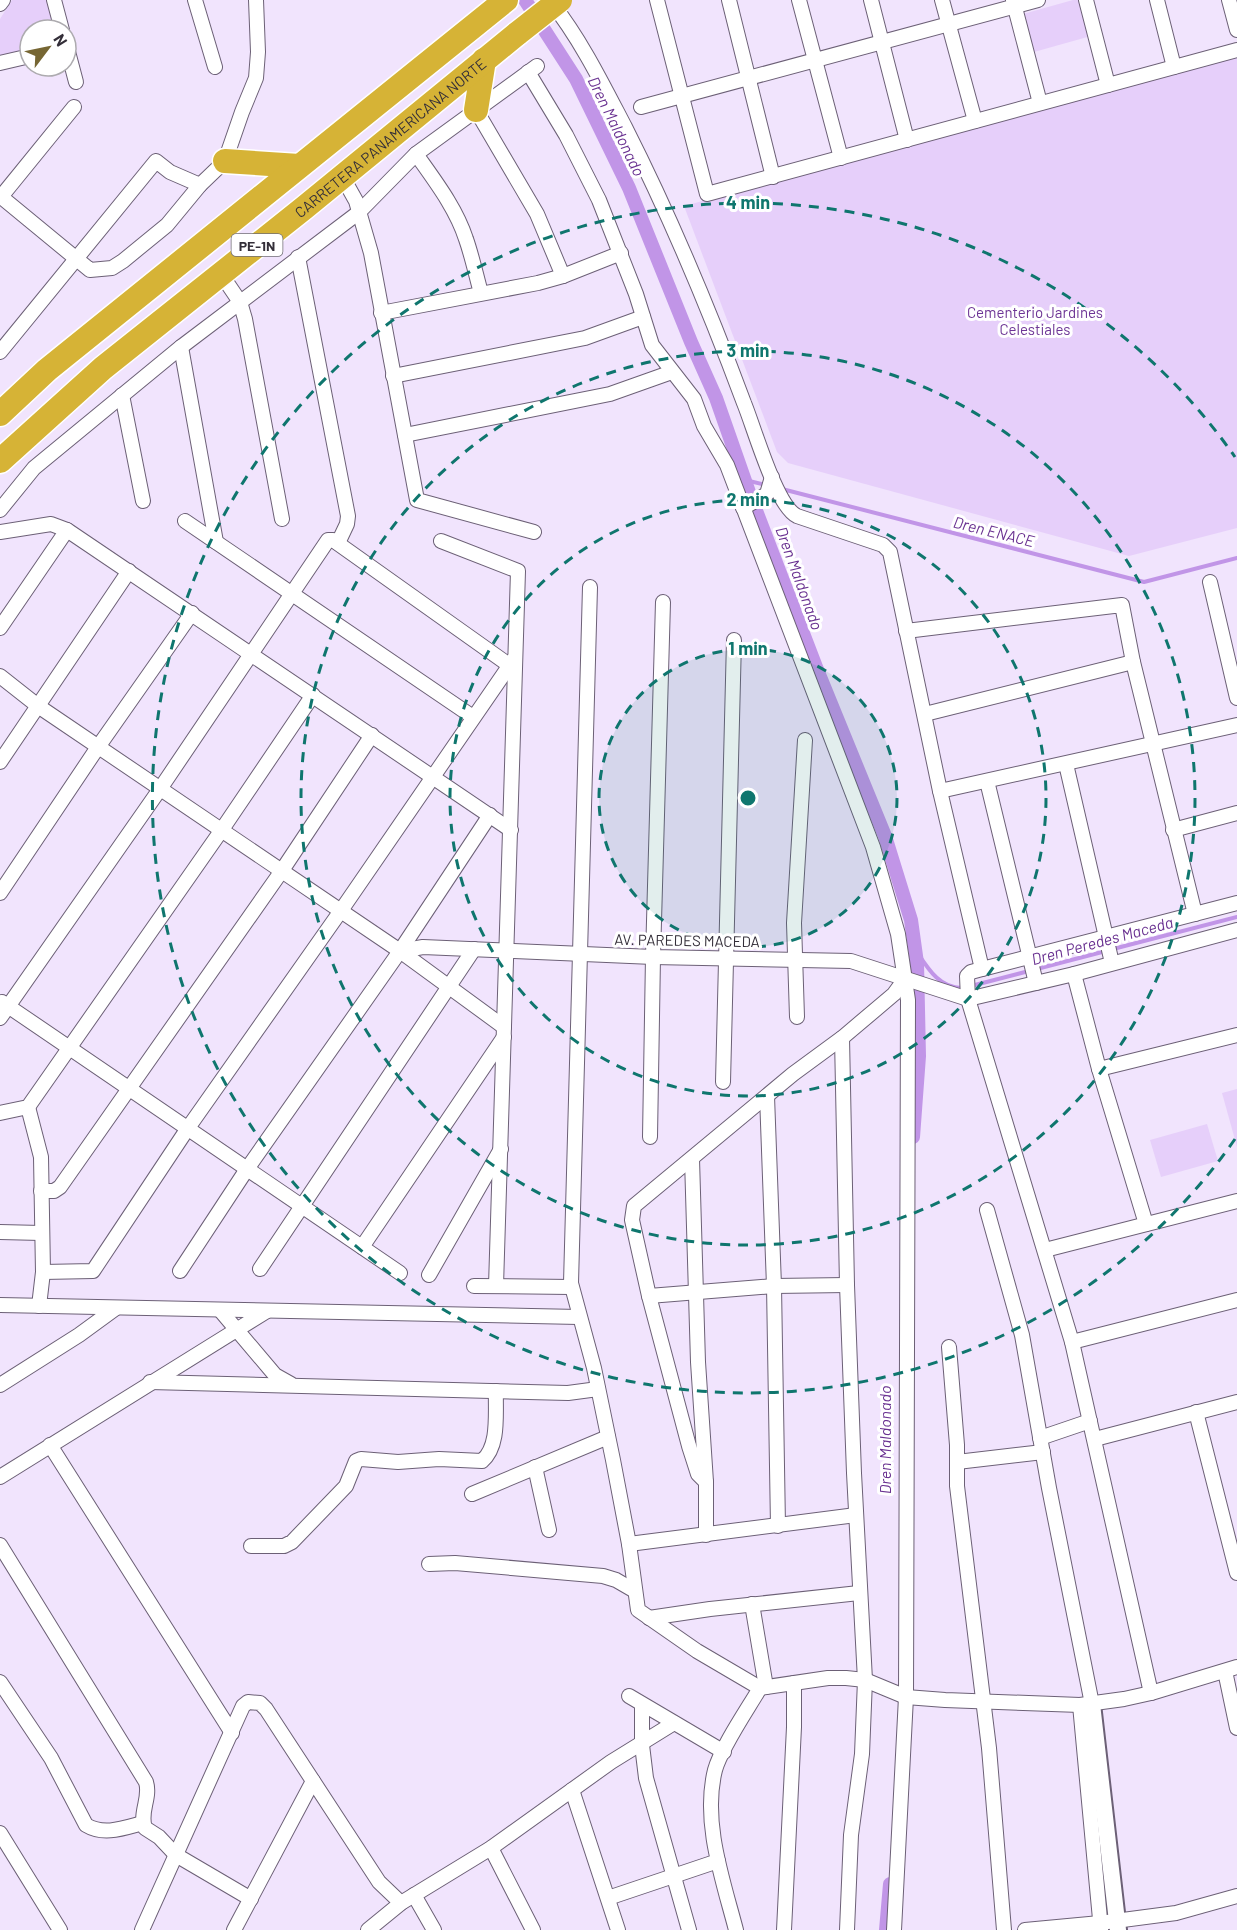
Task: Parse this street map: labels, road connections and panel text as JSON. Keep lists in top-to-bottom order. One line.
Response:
{"streets":{"highway":["CARRETERA PANAMERICANA NORTE","PE-1N"],"street":["AV. PAREDES MACEDA"]},"water":["Dren Maldonado","Dren ENACE","Dren Peredes Maceda"],"parks":["Cementerio Jardines Celestiales"],"north":"top right","rings":["4 min","3 min","2 min","1 min"]}
